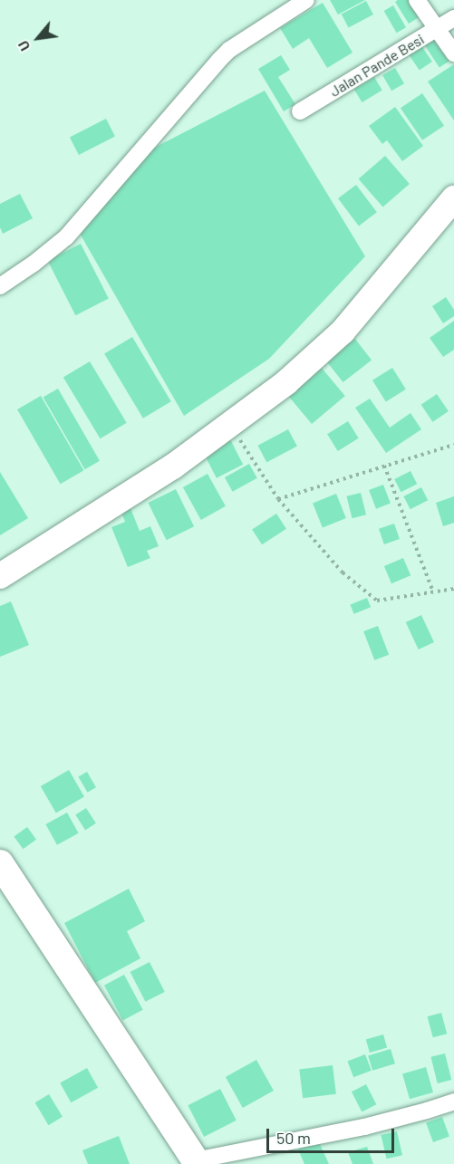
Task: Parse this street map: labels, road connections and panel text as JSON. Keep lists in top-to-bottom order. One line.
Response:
{"streets":{"street":["Jalan Pande Besi"]},"scale_bar":"50 m","north":"bottom left"}
